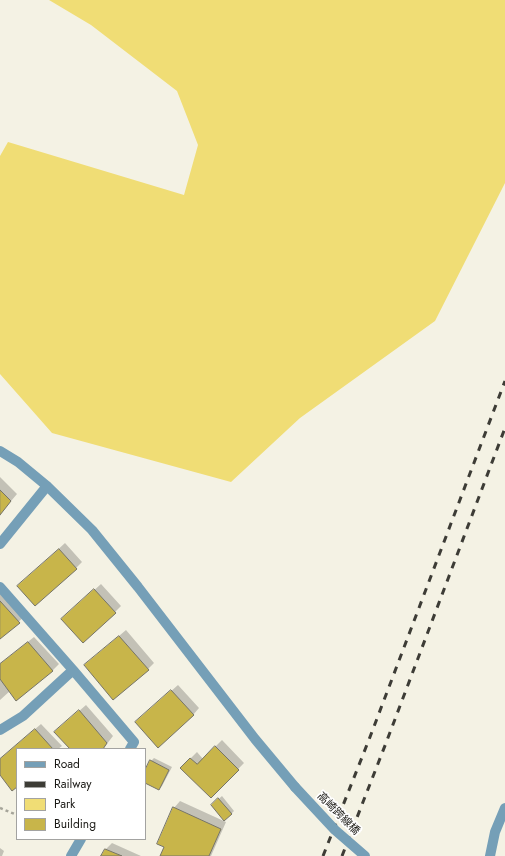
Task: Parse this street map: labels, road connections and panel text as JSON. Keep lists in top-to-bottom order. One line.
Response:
{"streets":{"street":["高崎跨線橋"]},"legend":["Road","Railway","Park","Building"]}
